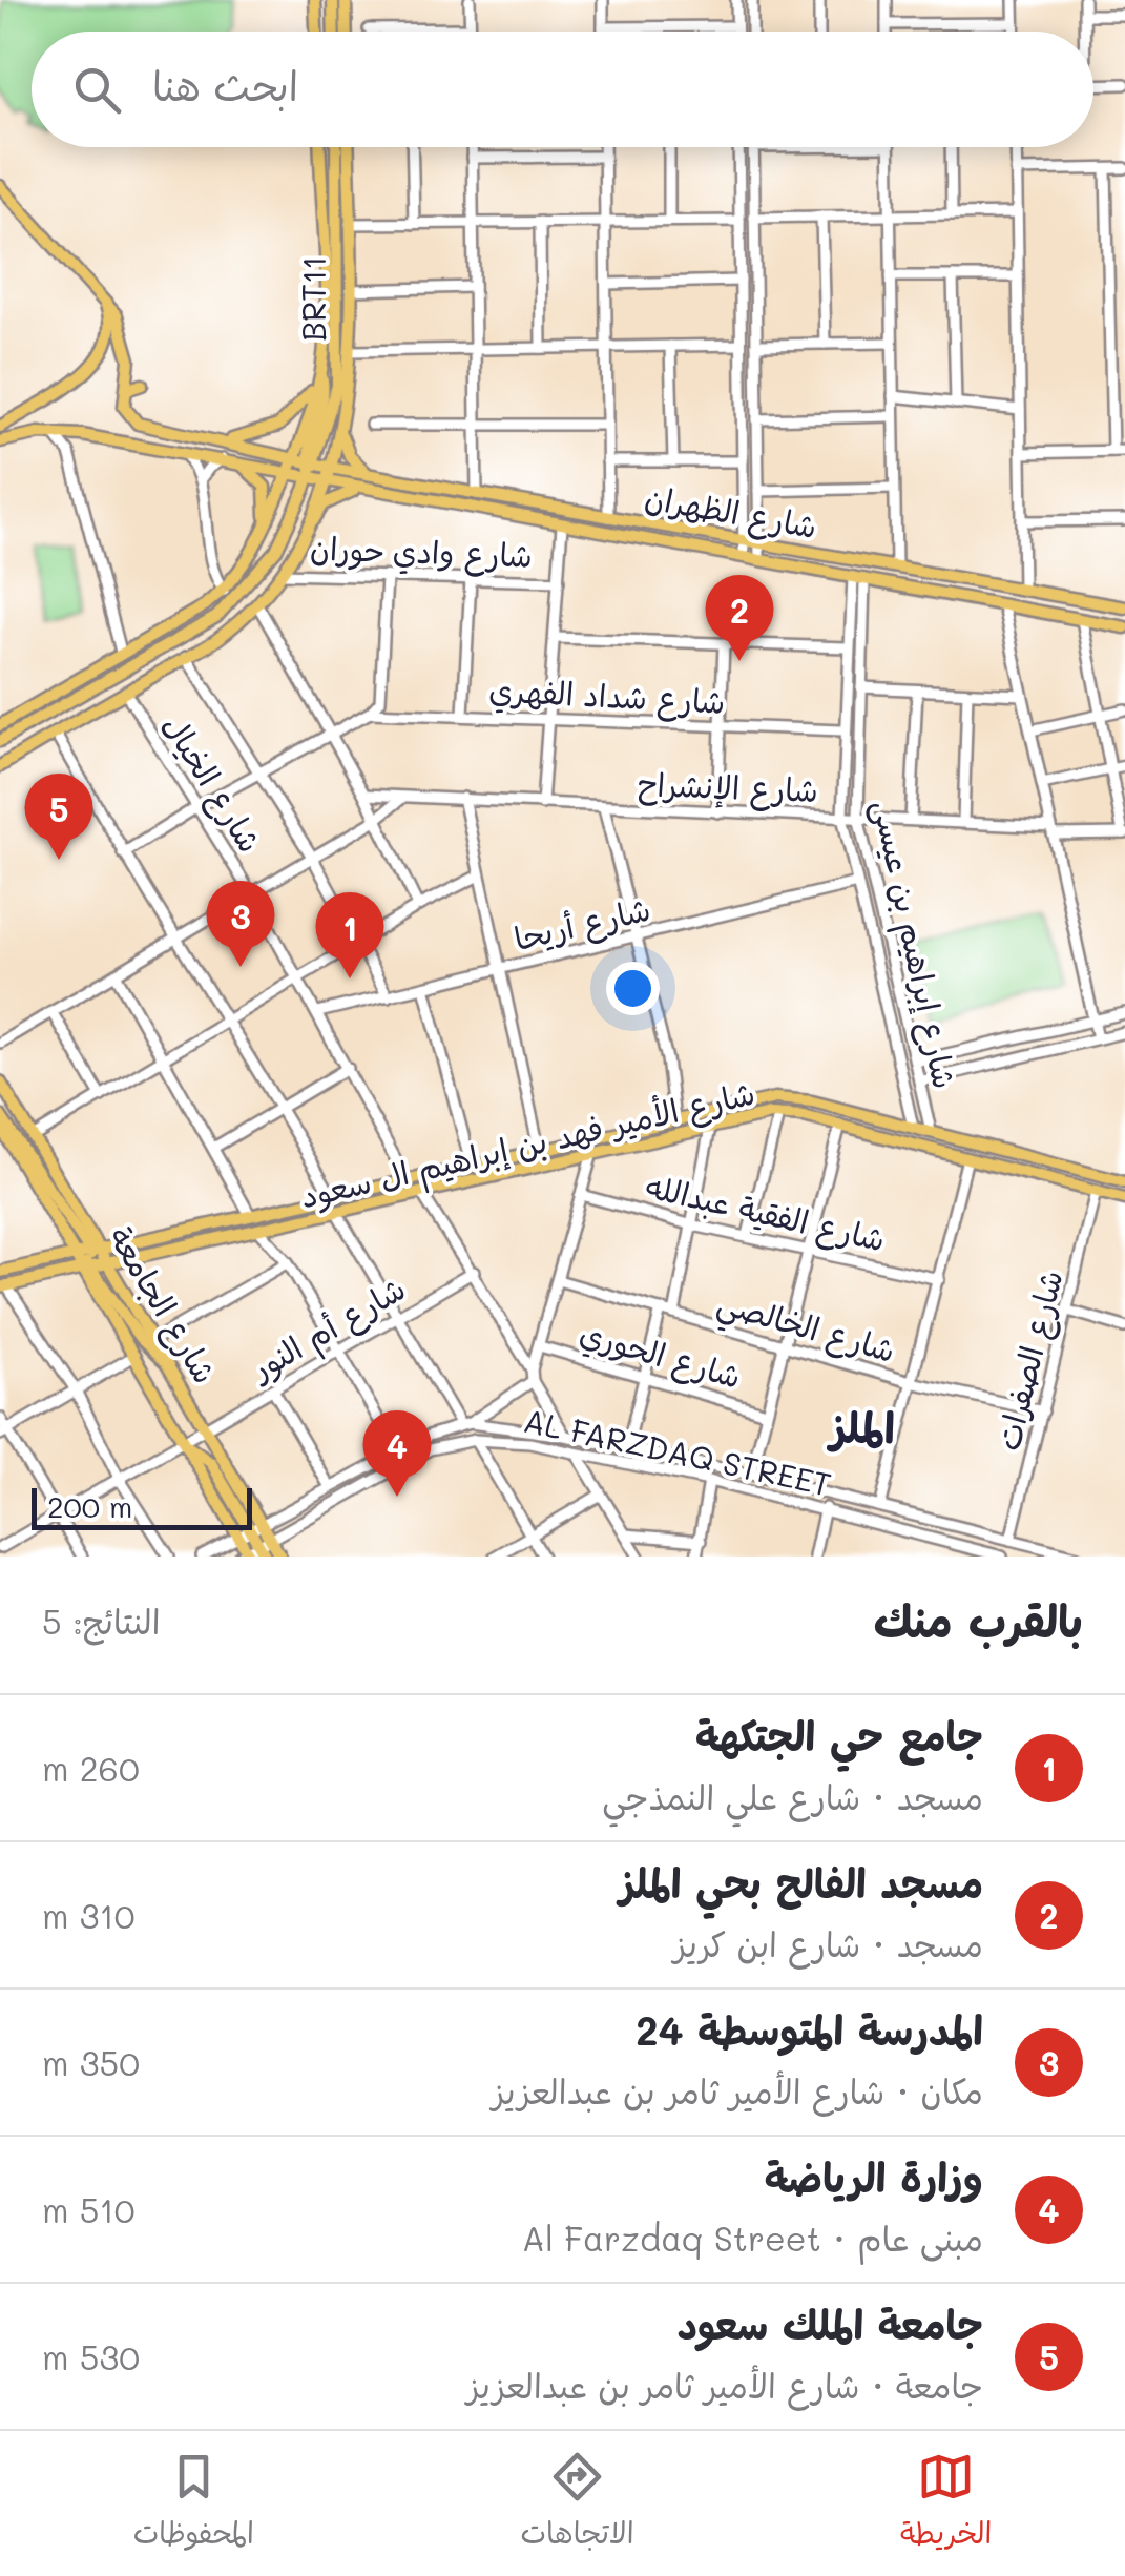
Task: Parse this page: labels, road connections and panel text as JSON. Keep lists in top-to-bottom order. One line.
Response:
{"streets":{"main road":["BRT11","شارع الظهران","شارع الأمير فهد بن إبراهيم ال سعود","شارع الجامعة"],"street":["شارع وادي حوران","شارع شداد الفهري","شارع الخيال","شارع الإنشراح","شارع أريحا","شارع إبراهيم بن عيسى","شارع الفقية عبدالله","شارع الخالصي","شارع أم النور","شارع الحوري","شارع الصفرات","AL FARZDAQ STREET"]},"crossings":[["BRT11","شارع الظهران"],["شارع الظهران","شارع إبراهيم بن عيسى"],["شارع وادي حوران","شارع شداد الفهري"],["شارع شداد الفهري","شارع الخيال"],["شارع الخيال","شارع أريحا"],["شارع الخيال","شارع الأمير فهد بن إبراهيم ال سعود"],["شارع الإنشراح","شارع إبراهيم بن عيسى"],["شارع إبراهيم بن عيسى","شارع الأمير فهد بن إبراهيم ال سعود"],["شارع الأمير فهد بن إبراهيم ال سعود","شارع الجامعة"],["شارع الأمير فهد بن إبراهيم ال سعود","شارع الصفرات"],["شارع الجامعة","شارع أم النور"],["شارع الجامعة","AL FARZDAQ STREET"],["شارع الخالصي","شارع الصفرات"],["شارع الصفرات","AL FARZDAQ STREET"]],"districts":["الملز"],"scale_bar":"200 m","page":{"search":"ابحث هنا","pins":["2","5","3","1","4"],"scale":"200 m","heading":["بالقرب منك","النتائج: 5"],"list":[{"mark":"1","name":"جامع حي الجتكهة","note":"مسجد · شارع علي النمذجي","value":"260 m"},{"mark":"2","name":"مسجد الفالح بحي الملز","note":"مسجد · شارع ابن كريز","value":"310 m"},{"mark":"3","name":"المدرسة المتوسطة 24","note":"مكان · شارع الأمير ثامر بن عبدالعزيز","value":"350 m"},{"mark":"4","name":"وزارة الرياضة","note":"مبنى عام · Al Farzdaq Street","value":"510 m"},{"mark":"5","name":"جامعة الملك سعود","note":"جامعة · شارع الأمير ثامر بن عبدالعزيز","value":"530 m"}],"nav":["الخريطة","الاتجاهات","المحفوظات"]}}
